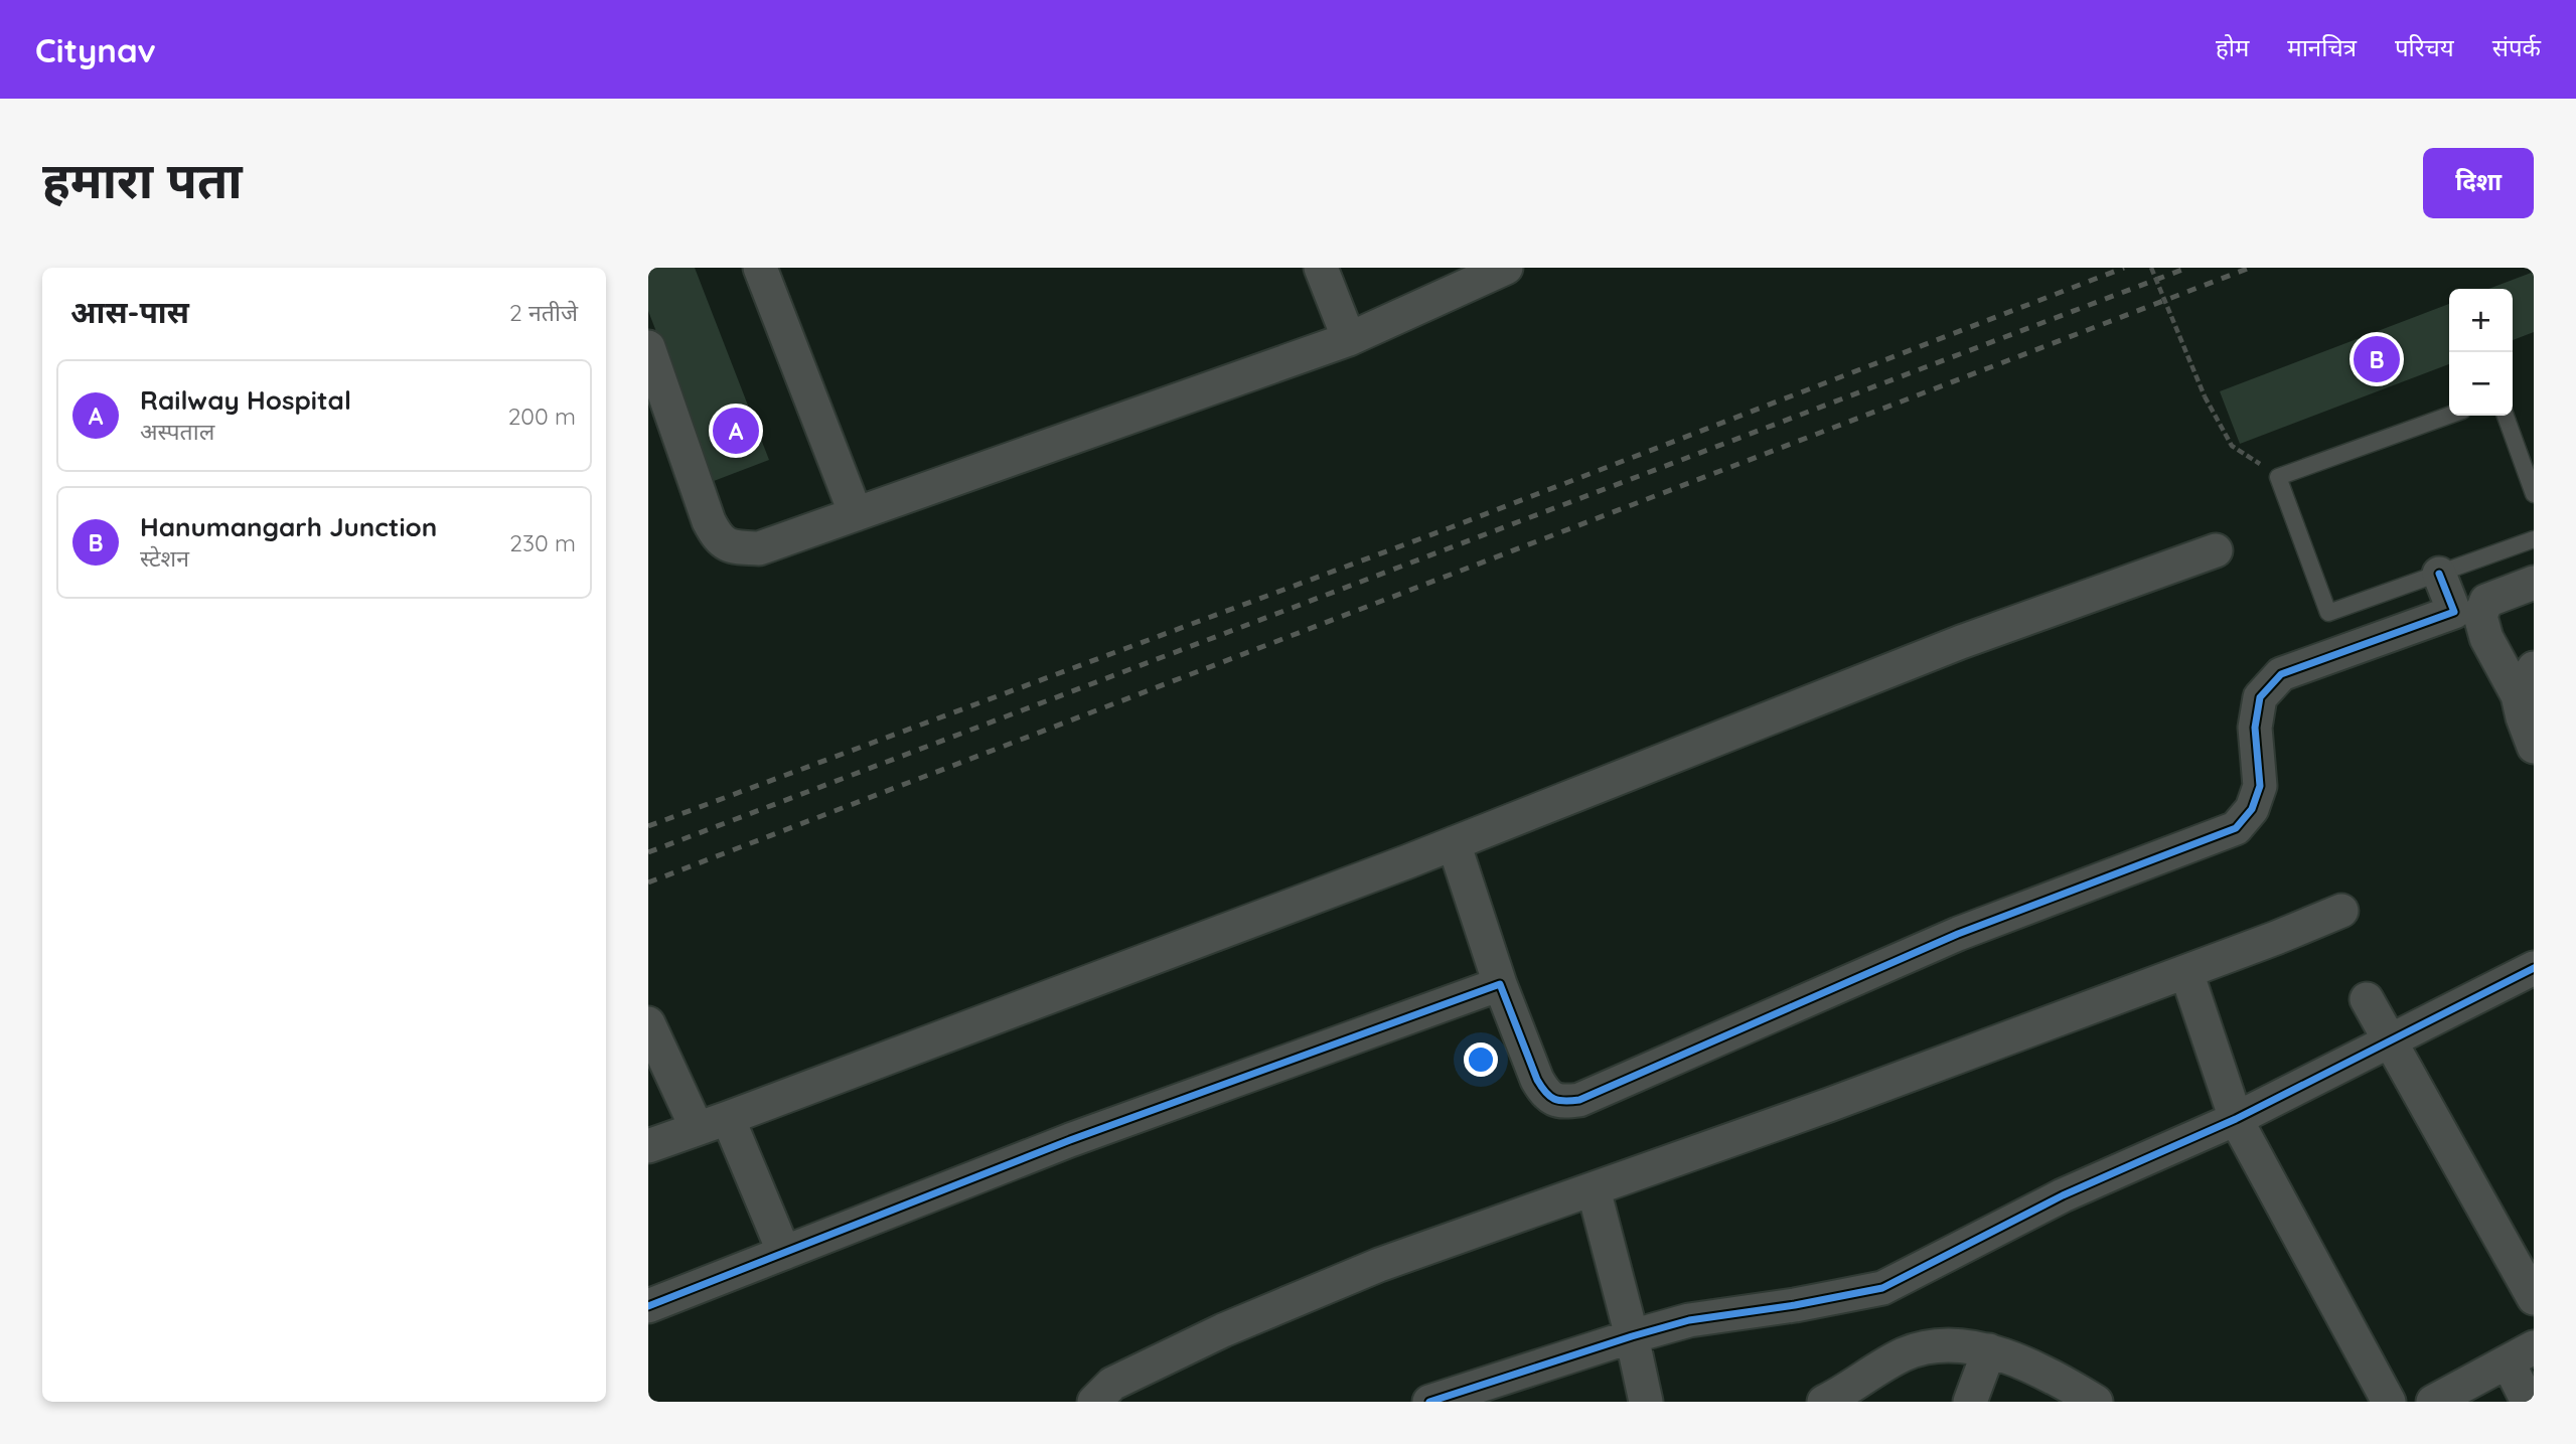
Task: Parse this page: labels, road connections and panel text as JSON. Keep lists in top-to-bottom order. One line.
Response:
{"page":{"header":"Citynav","nav":["होम","मानचित्र","परिचय","संपर्क"],"buttons":"दिशा","title":"हमारा पता","heading":["आस-पास","2 नतीजे"],"map_buttons":["+","−"],"pins":["B","A"],"list":[{"mark":"A","name":"Railway Hospital","note":"अस्पताल","value":"200 m"},{"mark":"B","name":"Hanumangarh Junction","note":"स्टेशन","value":"230 m"}]}}
